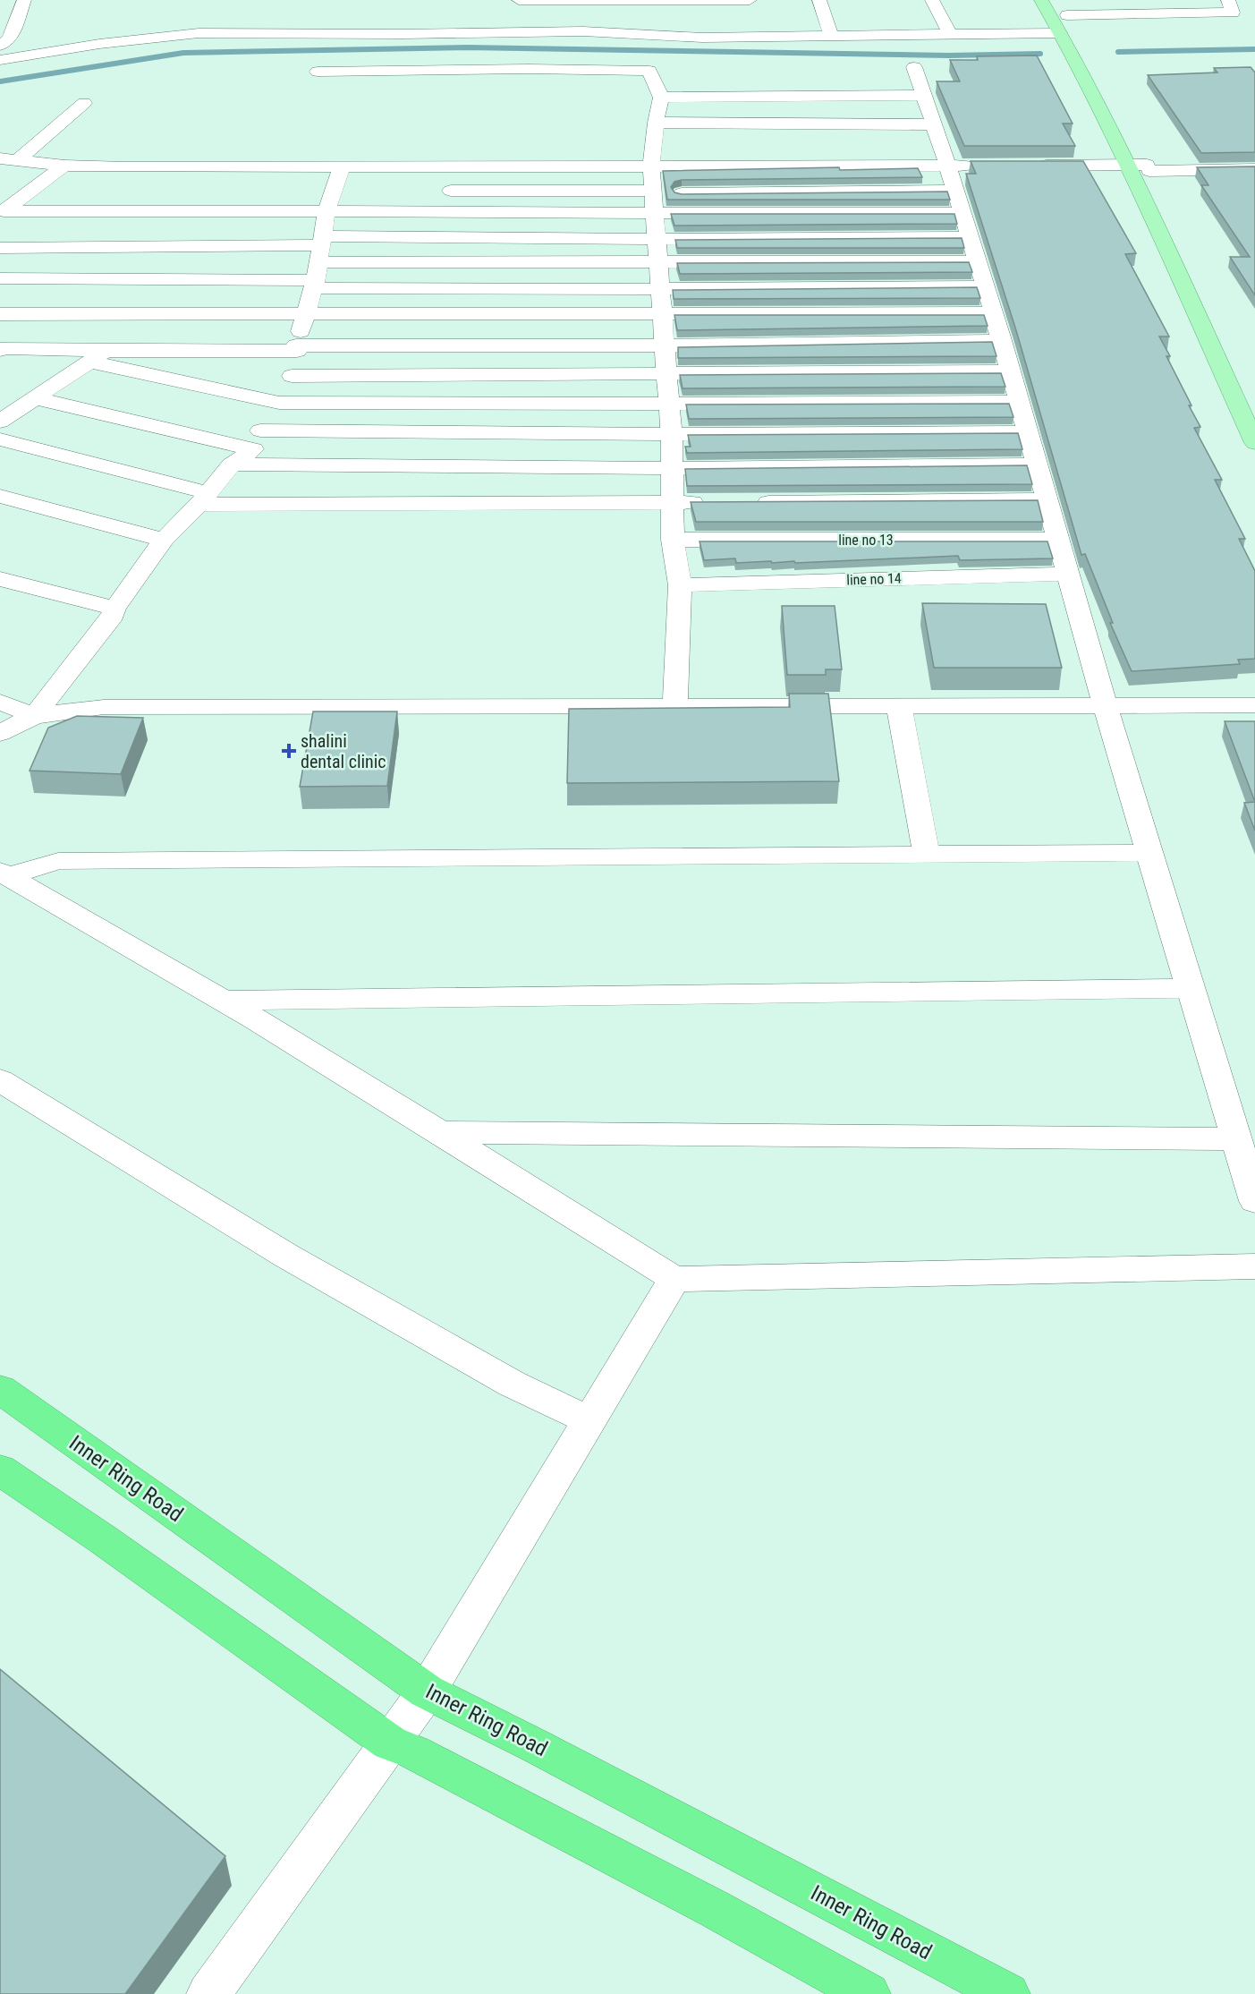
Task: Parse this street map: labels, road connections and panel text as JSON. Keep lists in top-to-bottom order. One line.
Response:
{"streets":{"highway":["Inner Ring Road"],"street":["line no 13","line no 14"]},"places":{"health":["shalini dental clinic"]}}
